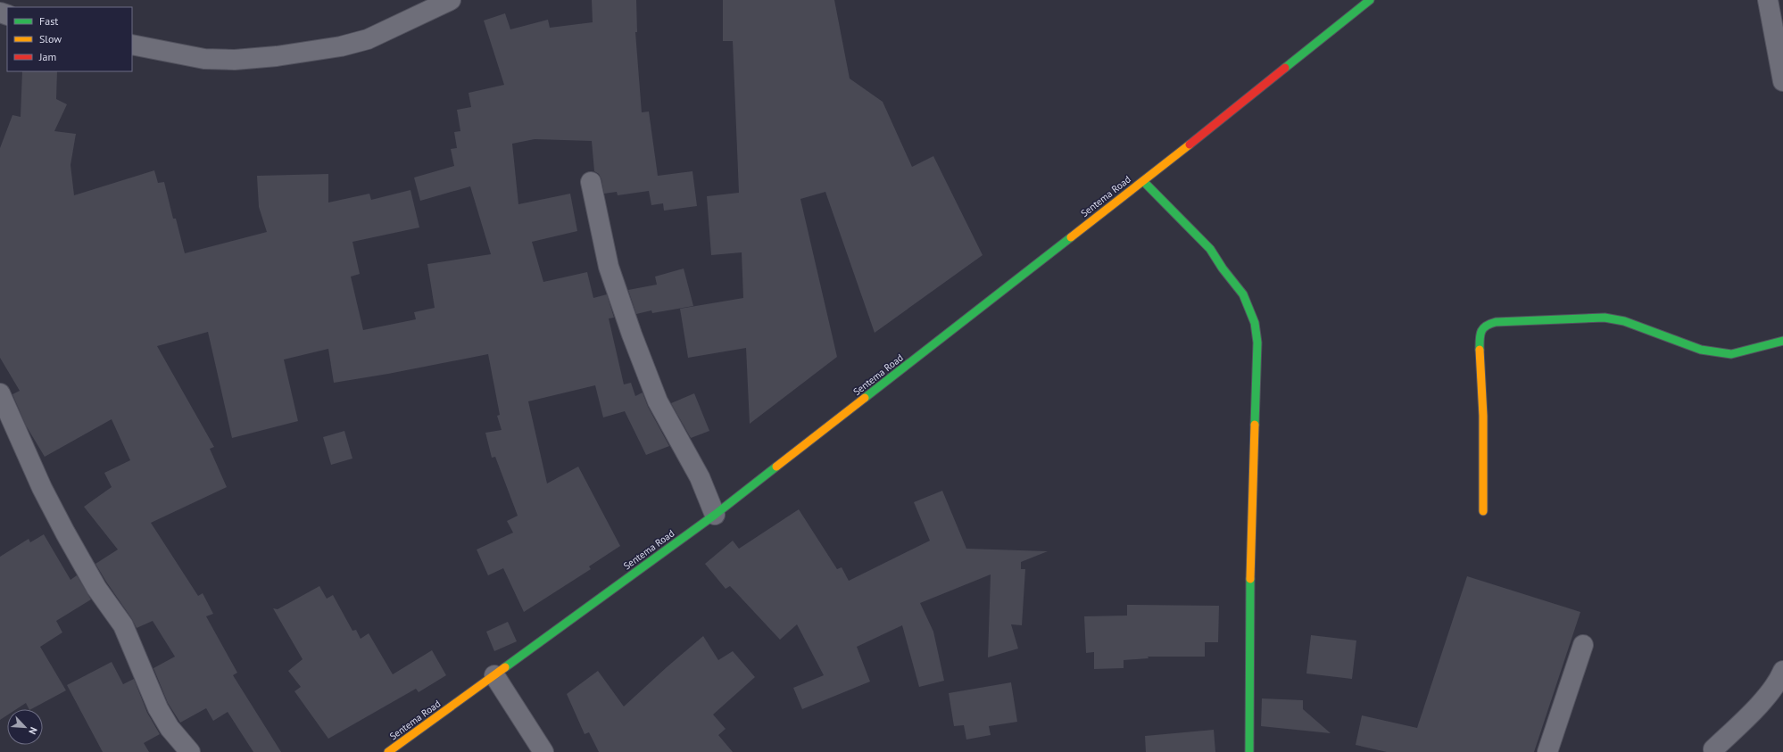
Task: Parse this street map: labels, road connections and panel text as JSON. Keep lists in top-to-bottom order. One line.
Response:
{"streets":{"main road":["Sentema Road"]},"legend":["Fast","Slow","Jam"],"north":"bottom right"}
